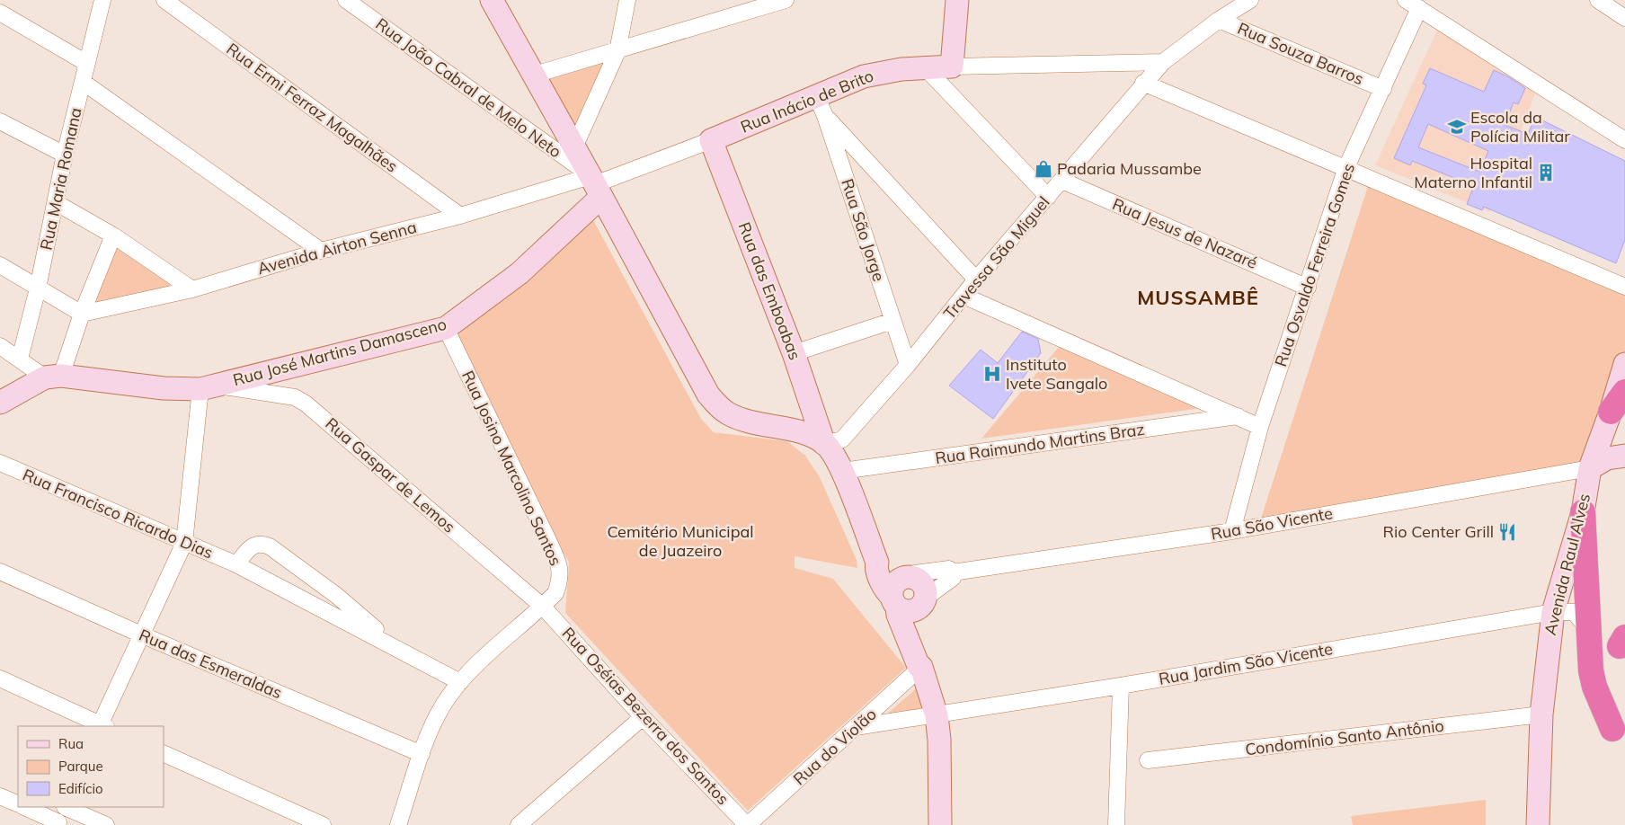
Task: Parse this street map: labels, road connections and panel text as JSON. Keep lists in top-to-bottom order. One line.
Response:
{"streets":{"street":["Rua Souza Barros","Rua João Cabral de Melo Neto","Rua Inácio de Brito","Rua Ermi Ferraz Magalhães","Rua Maria Romana","Rua São Jorge","Rua Jesus de Nazaré","Avenida Airton Senna","Travessa São Miguel","Rua Osvaldo Ferreira Gomes","Rua das Emboabas","Rua José Martins Damasceno","Rua Raimundo Martins Braz","Rua Josino Marcolino Santos","Rua Gaspar de Lemos","Rua Francisco Ricardo Dias","Rua São Vicente","Avenida Raul Alves","Rua das Esmeraldas","Rua Jardim São Vicente","Rua Oséias Bezerra dos Santos","Condomínio Santo Antônio","Rua do Violão"]},"crossings":[["Rua Souza Barros","Travessa São Miguel"],["Rua Souza Barros","Rua Osvaldo Ferreira Gomes"],["Rua João Cabral de Melo Neto","Rua Inácio de Brito"],["Rua João Cabral de Melo Neto","Avenida Airton Senna"],["Rua João Cabral de Melo Neto","Rua José Martins Damasceno"],["Rua Inácio de Brito","Rua São Jorge"],["Rua Inácio de Brito","Avenida Airton Senna"],["Rua Inácio de Brito","Travessa São Miguel"],["Rua Inácio de Brito","Rua das Emboabas"],["Rua Inácio de Brito","Rua José Martins Damasceno"],["Rua Ermi Ferraz Magalhães","Avenida Airton Senna"],["Rua São Jorge","Travessa São Miguel"],["Rua Jesus de Nazaré","Travessa São Miguel"],["Rua Jesus de Nazaré","Rua Osvaldo Ferreira Gomes"],["Avenida Airton Senna","Rua José Martins Damasceno"],["Travessa São Miguel","Rua das Emboabas"],["Rua Osvaldo Ferreira Gomes","Rua São Vicente"],["Rua das Emboabas","Rua Raimundo Martins Braz"],["Rua José Martins Damasceno","Rua Josino Marcolino Santos"],["Rua José Martins Damasceno","Rua Gaspar de Lemos"],["Rua Josino Marcolino Santos","Rua Gaspar de Lemos"],["Rua Josino Marcolino Santos","Rua Francisco Ricardo Dias"],["Rua Josino Marcolino Santos","Rua das Esmeraldas"],["Rua Josino Marcolino Santos","Rua Oséias Bezerra dos Santos"],["Rua Gaspar de Lemos","Rua Oséias Bezerra dos Santos"],["Rua São Vicente","Avenida Raul Alves"],["Avenida Raul Alves","Rua Jardim São Vicente"],["Avenida Raul Alves","Condomínio Santo Antônio"],["Rua Jardim São Vicente","Rua do Violão"],["Rua Oséias Bezerra dos Santos","Rua do Violão"]],"districts":["MUSSAMBÊ"],"parks":["Cemitério Municipal de Juazeiro"],"places":{"school or university":["Escola da Polícia Militar"],"shop":["Padaria Mussambe"],"building":["Hospital Materno Infantil"],"hospital":["Instituto Ivete Sangalo"],"restaurant":["Rio Center Grill"]},"legend":["Rua","Parque","Edifício"]}
